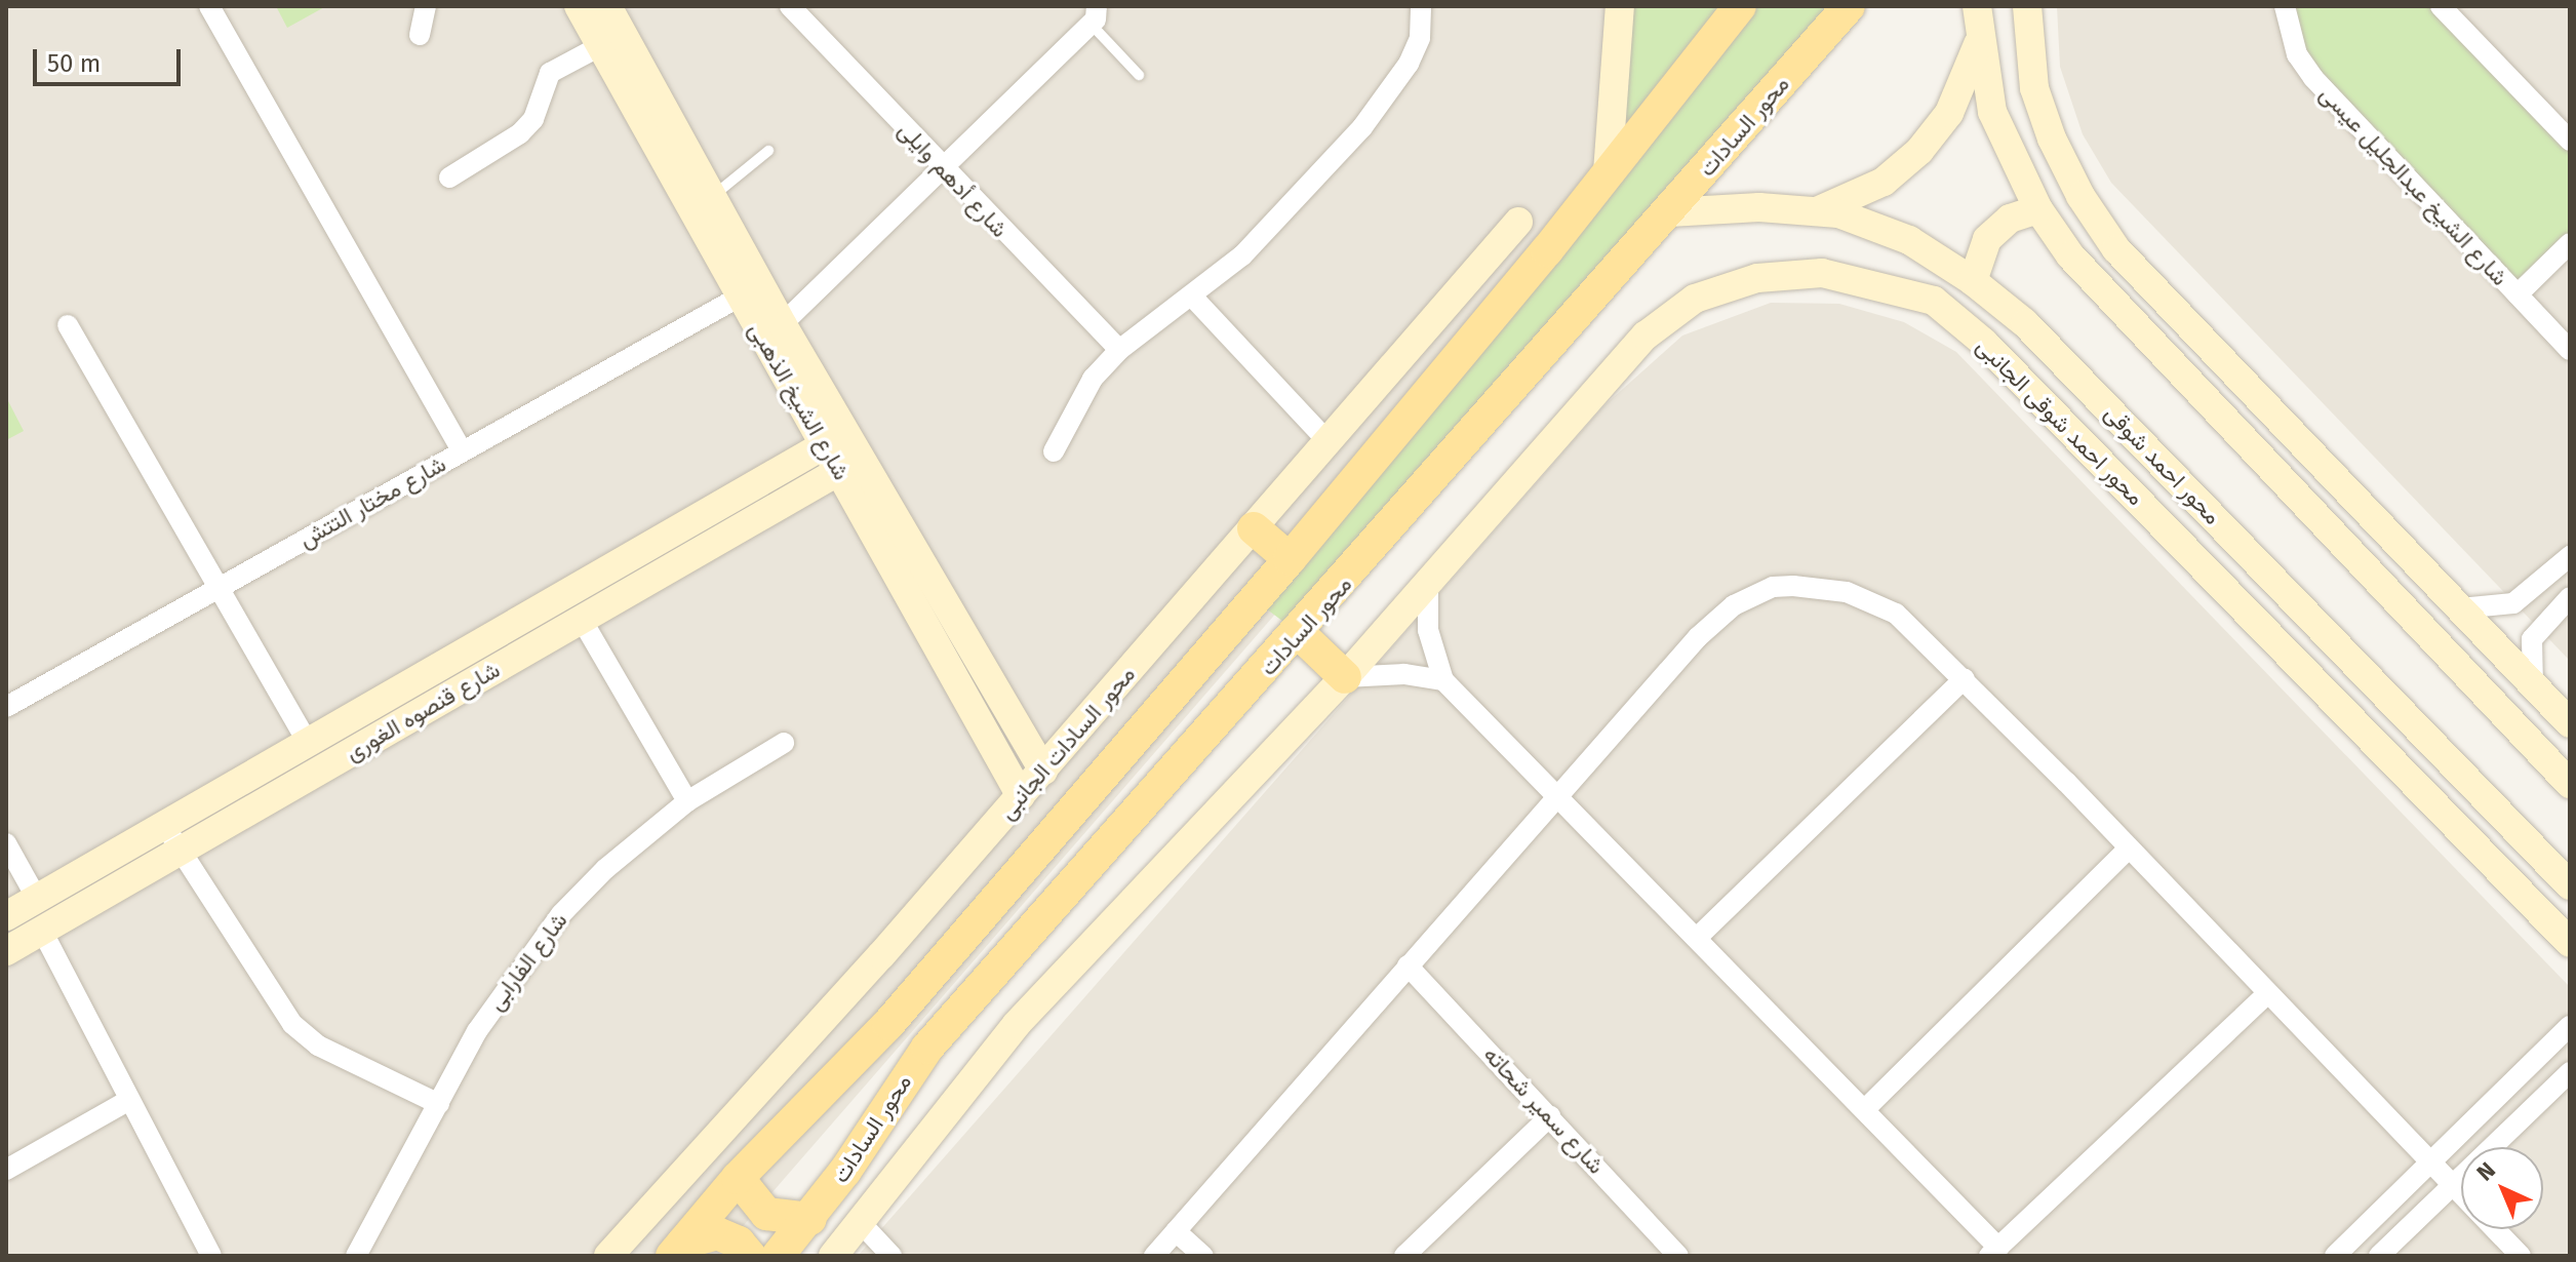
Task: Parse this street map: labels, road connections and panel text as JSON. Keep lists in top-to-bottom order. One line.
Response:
{"streets":{"main road":["محور السادات"],"street":["شارع أدهم وايلى","شارع الشيخ عبدالجليل عيسى","شارع الشيخ الذهبى","محور احمد شوقى الجانبى","محور احمد شوقى","شارع مختار التتش","شارع قنصوه الغورى","محور السادات الجانبى","شارع الفارابى","شارع سمير شحاته"]},"crossings":[["محور السادات","محور احمد شوقى"],["شارع الشيخ الذهبى","شارع مختار التتش"],["شارع الشيخ الذهبى","شارع قنصوه الغورى"],["شارع الشيخ الذهبى","محور السادات الجانبى"]],"scale_bar":"50 m","north":"top left"}
